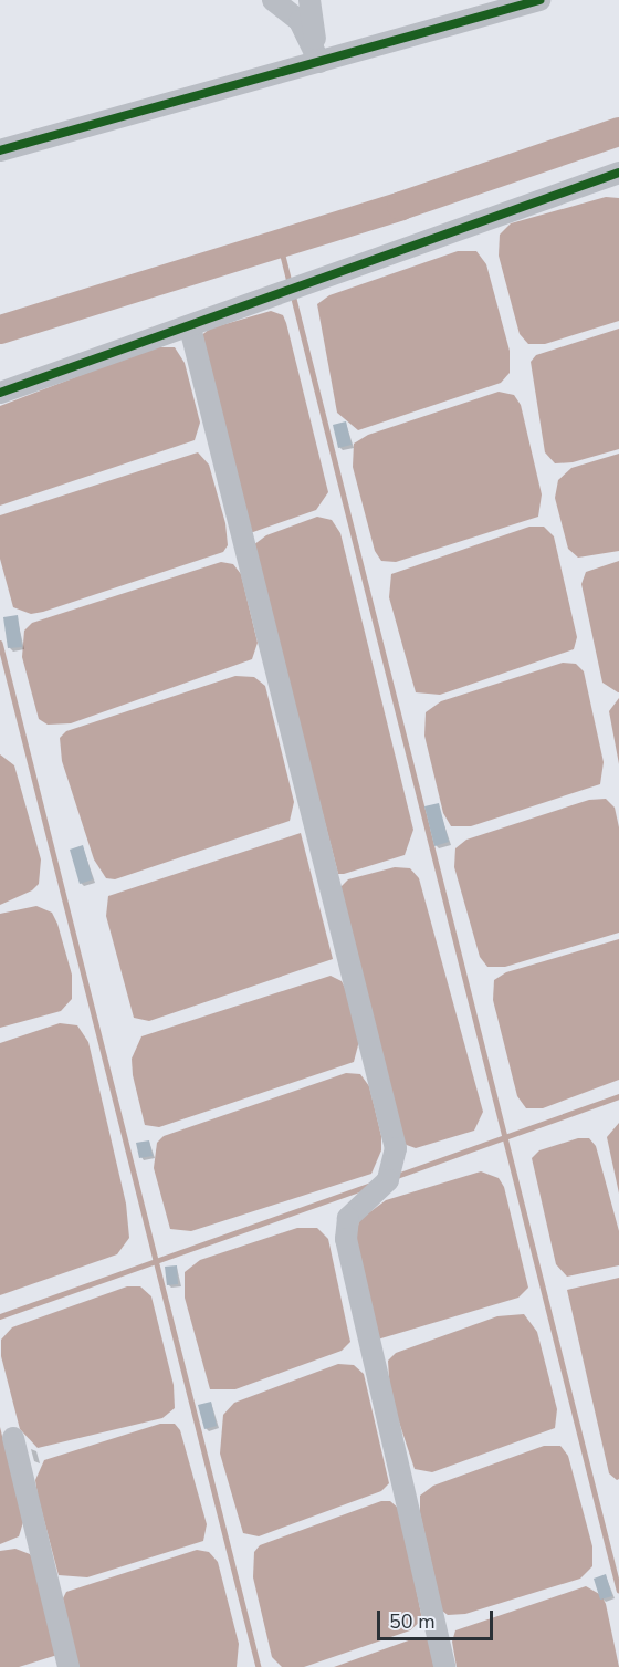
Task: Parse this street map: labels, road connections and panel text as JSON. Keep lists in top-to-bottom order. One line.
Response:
{"scale_bar":"50 m"}
